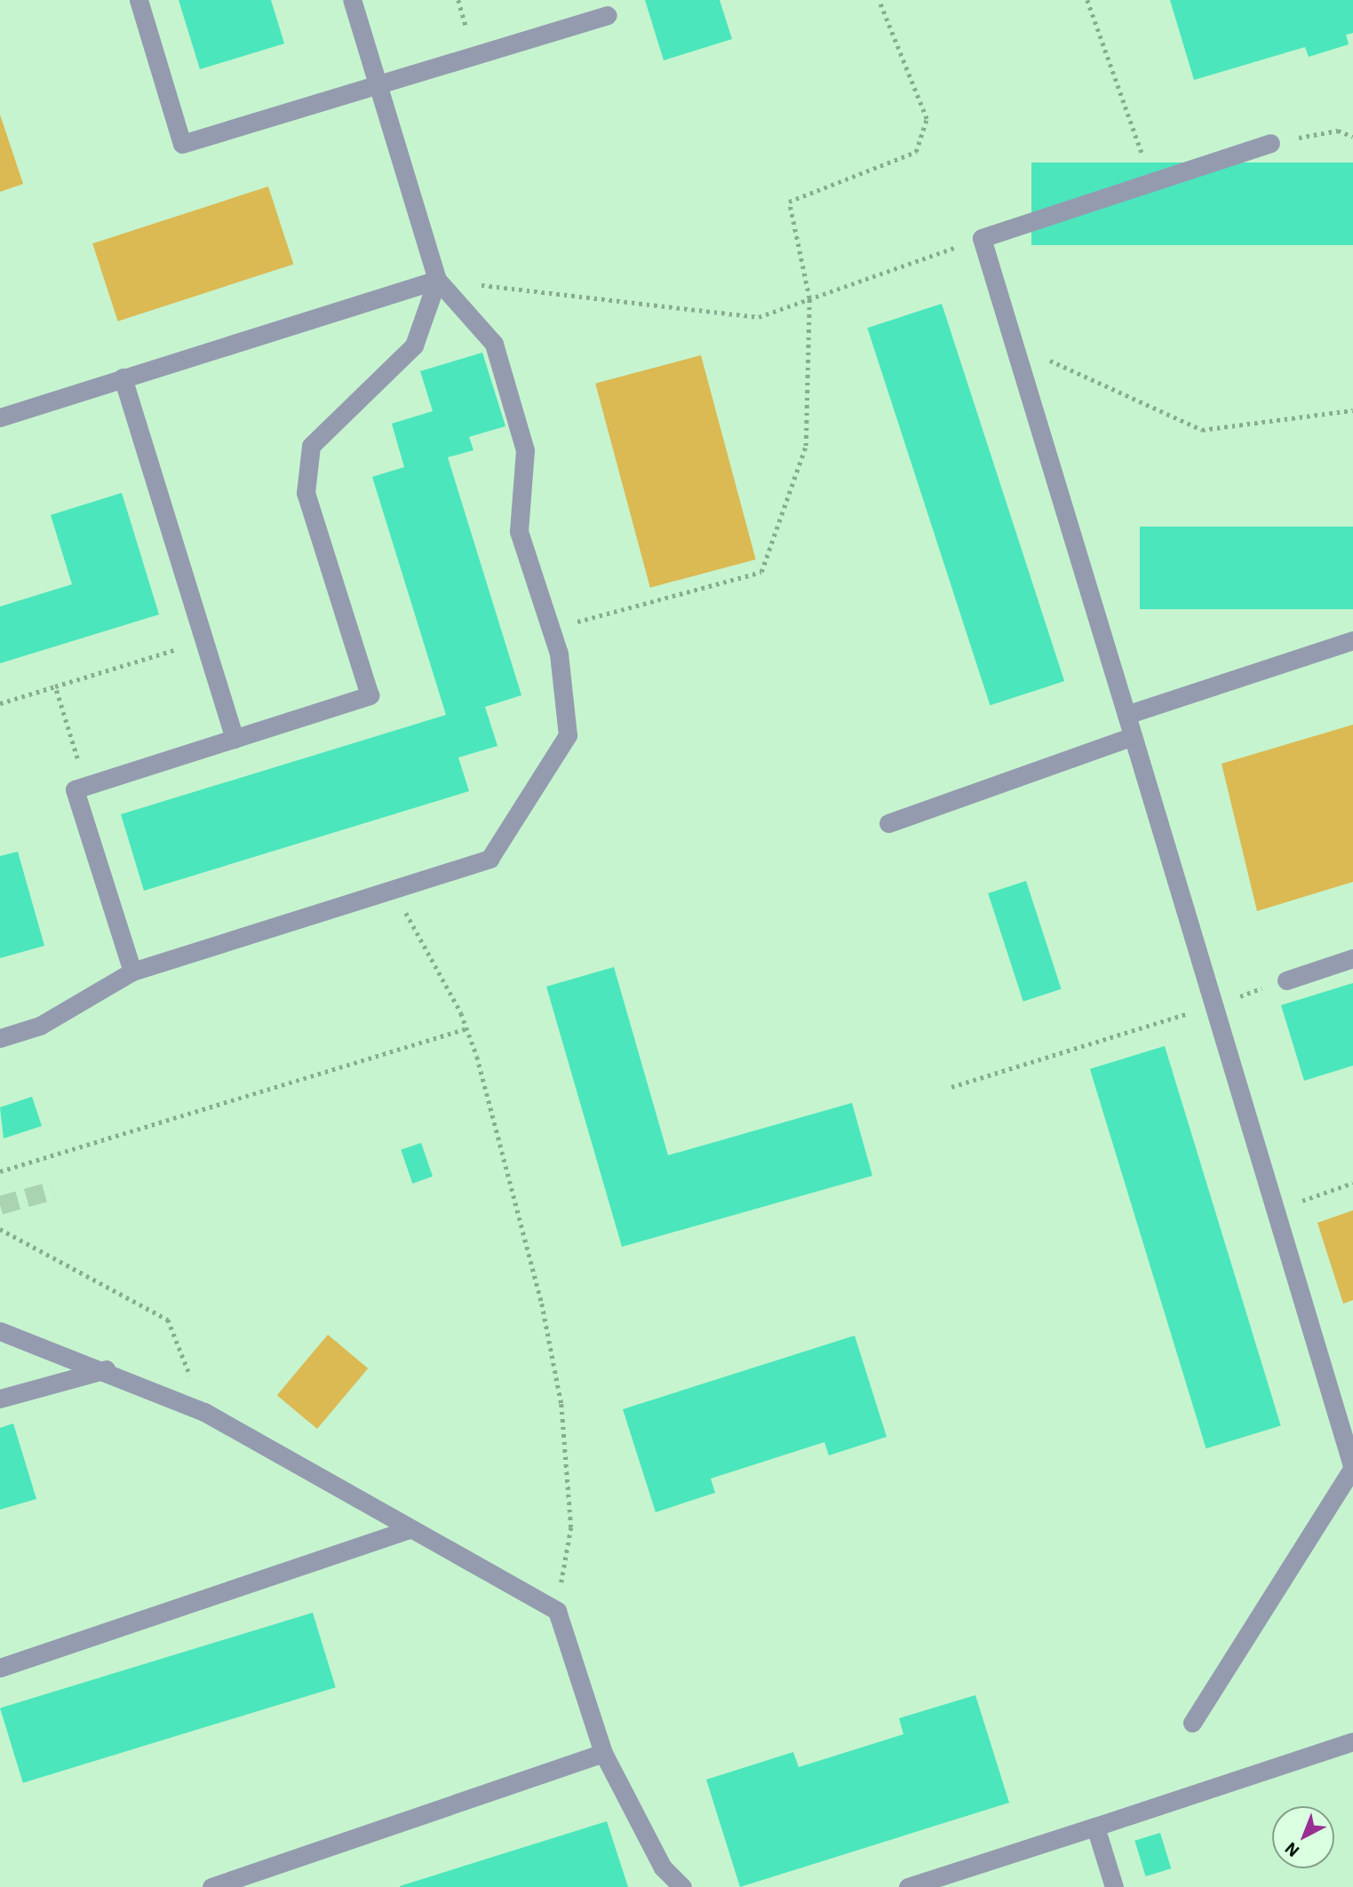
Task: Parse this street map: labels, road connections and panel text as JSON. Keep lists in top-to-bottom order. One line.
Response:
{"north":"bottom left"}
